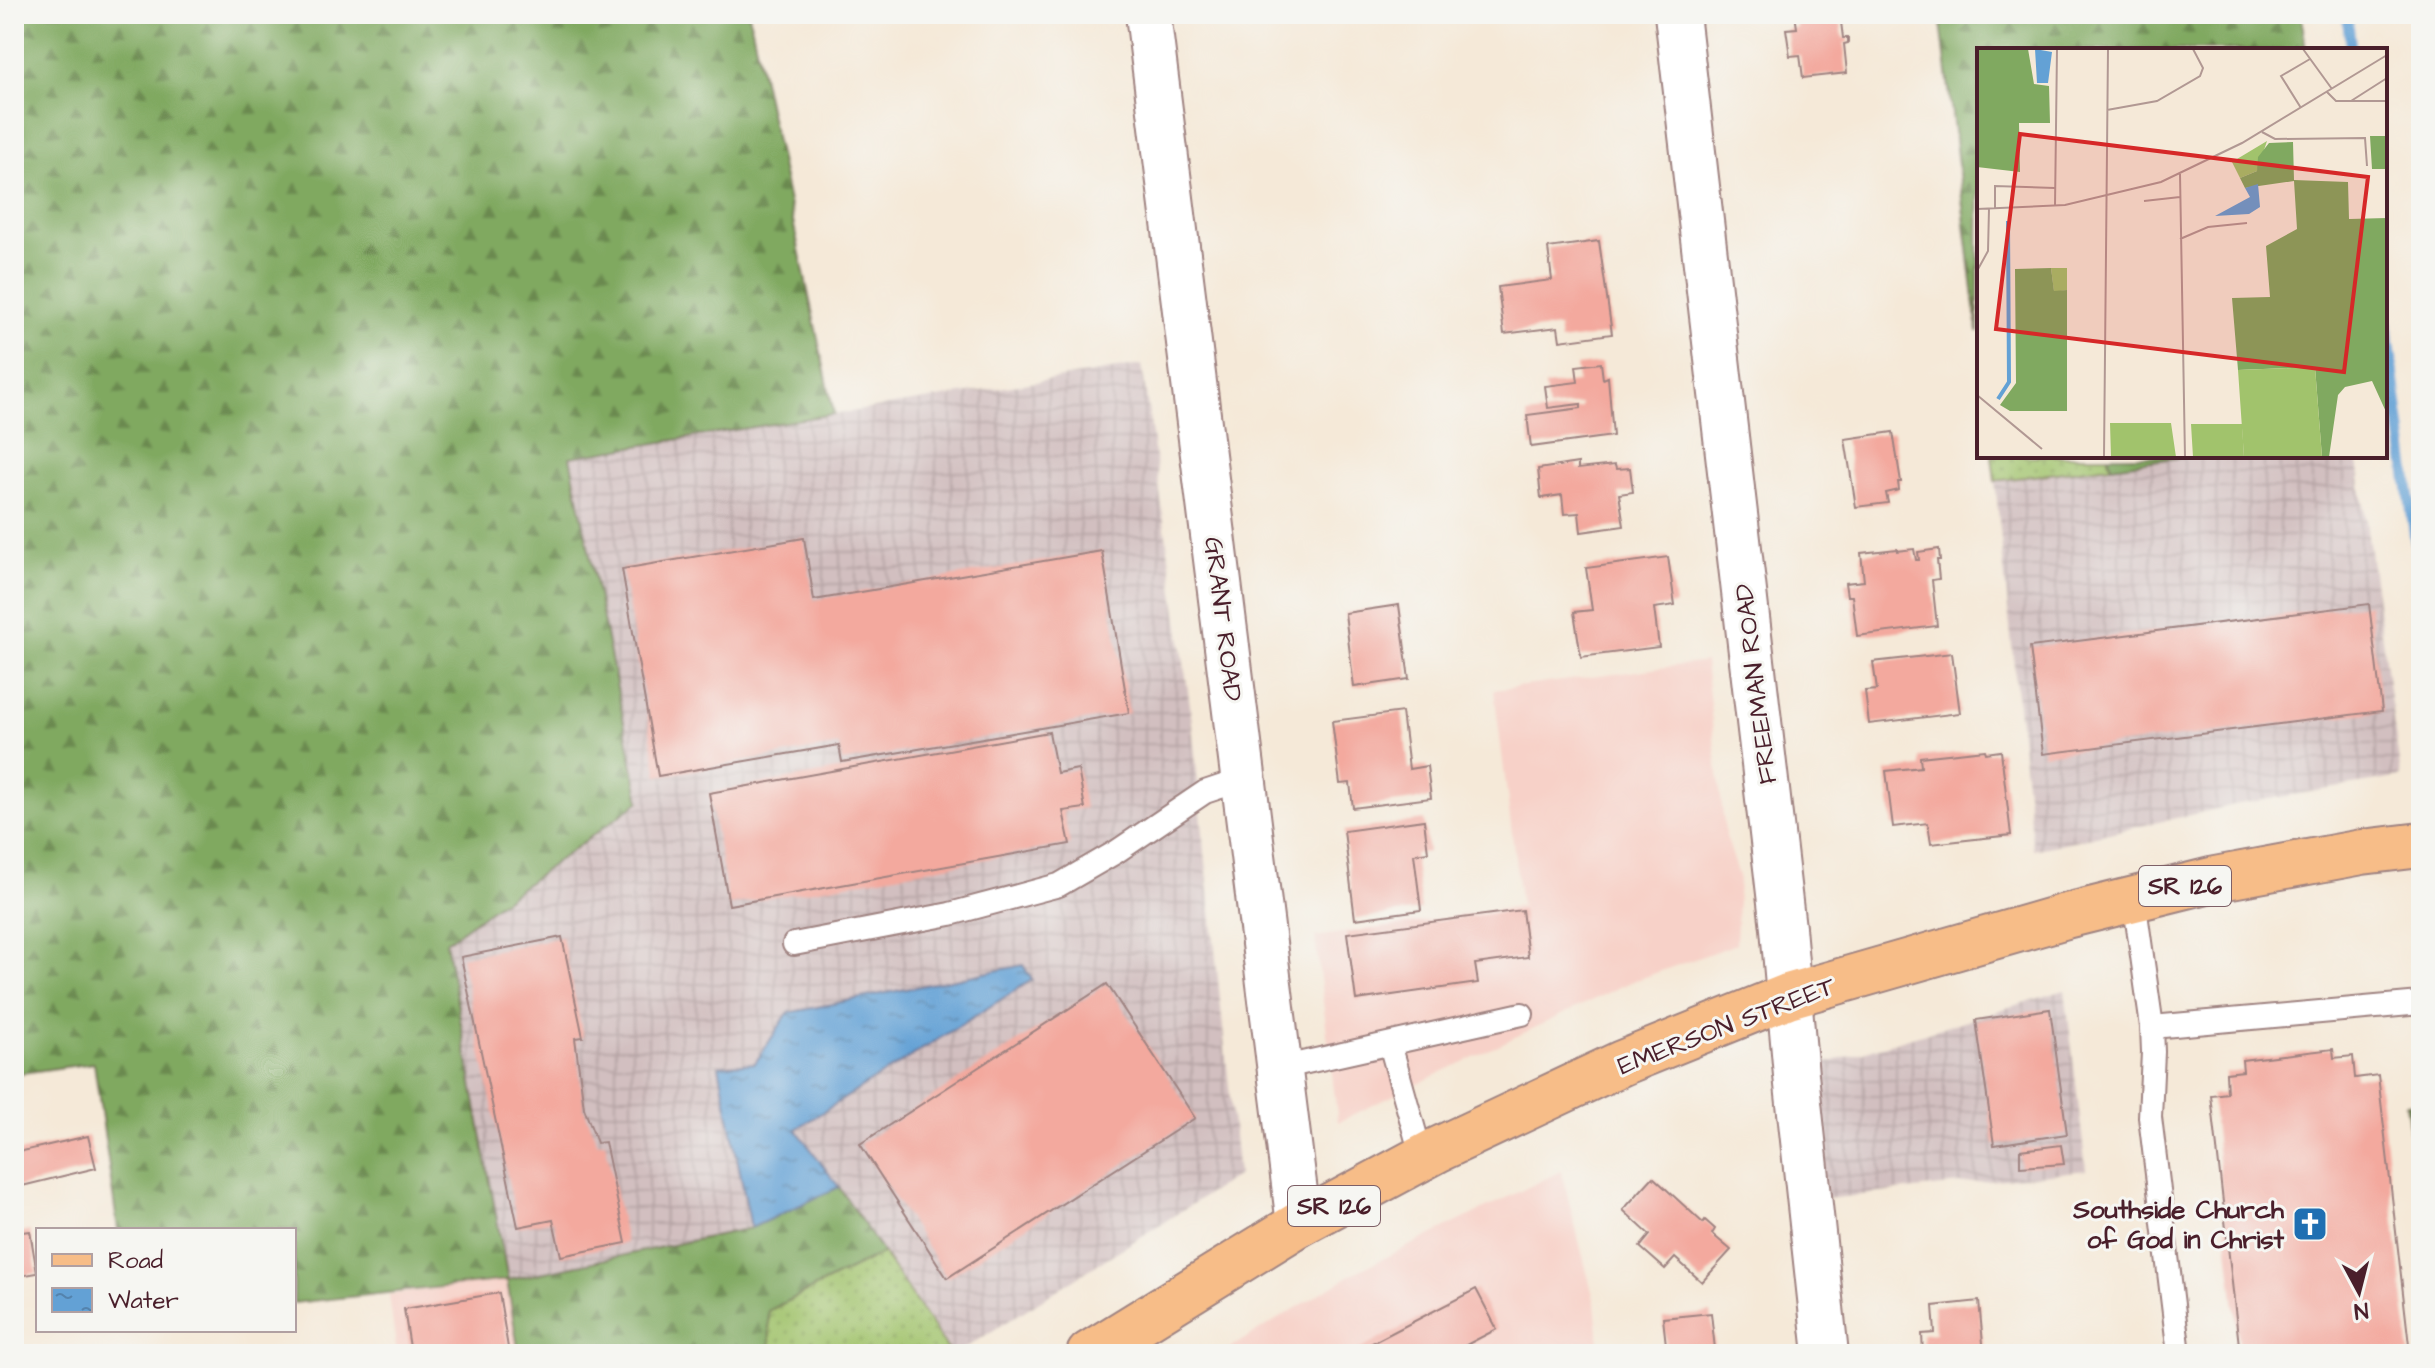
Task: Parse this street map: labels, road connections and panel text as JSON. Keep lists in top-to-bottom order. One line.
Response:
{"streets":{"main road":["SR 126","EMERSON STREET"],"street":["GRANT ROAD","FREEMAN ROAD"]},"crossings":[["GRANT ROAD","EMERSON STREET"],["FREEMAN ROAD","EMERSON STREET"]],"places":{"church":["Southside Church of God in Christ"]},"legend":["Road","Water"],"north":"bottom"}
